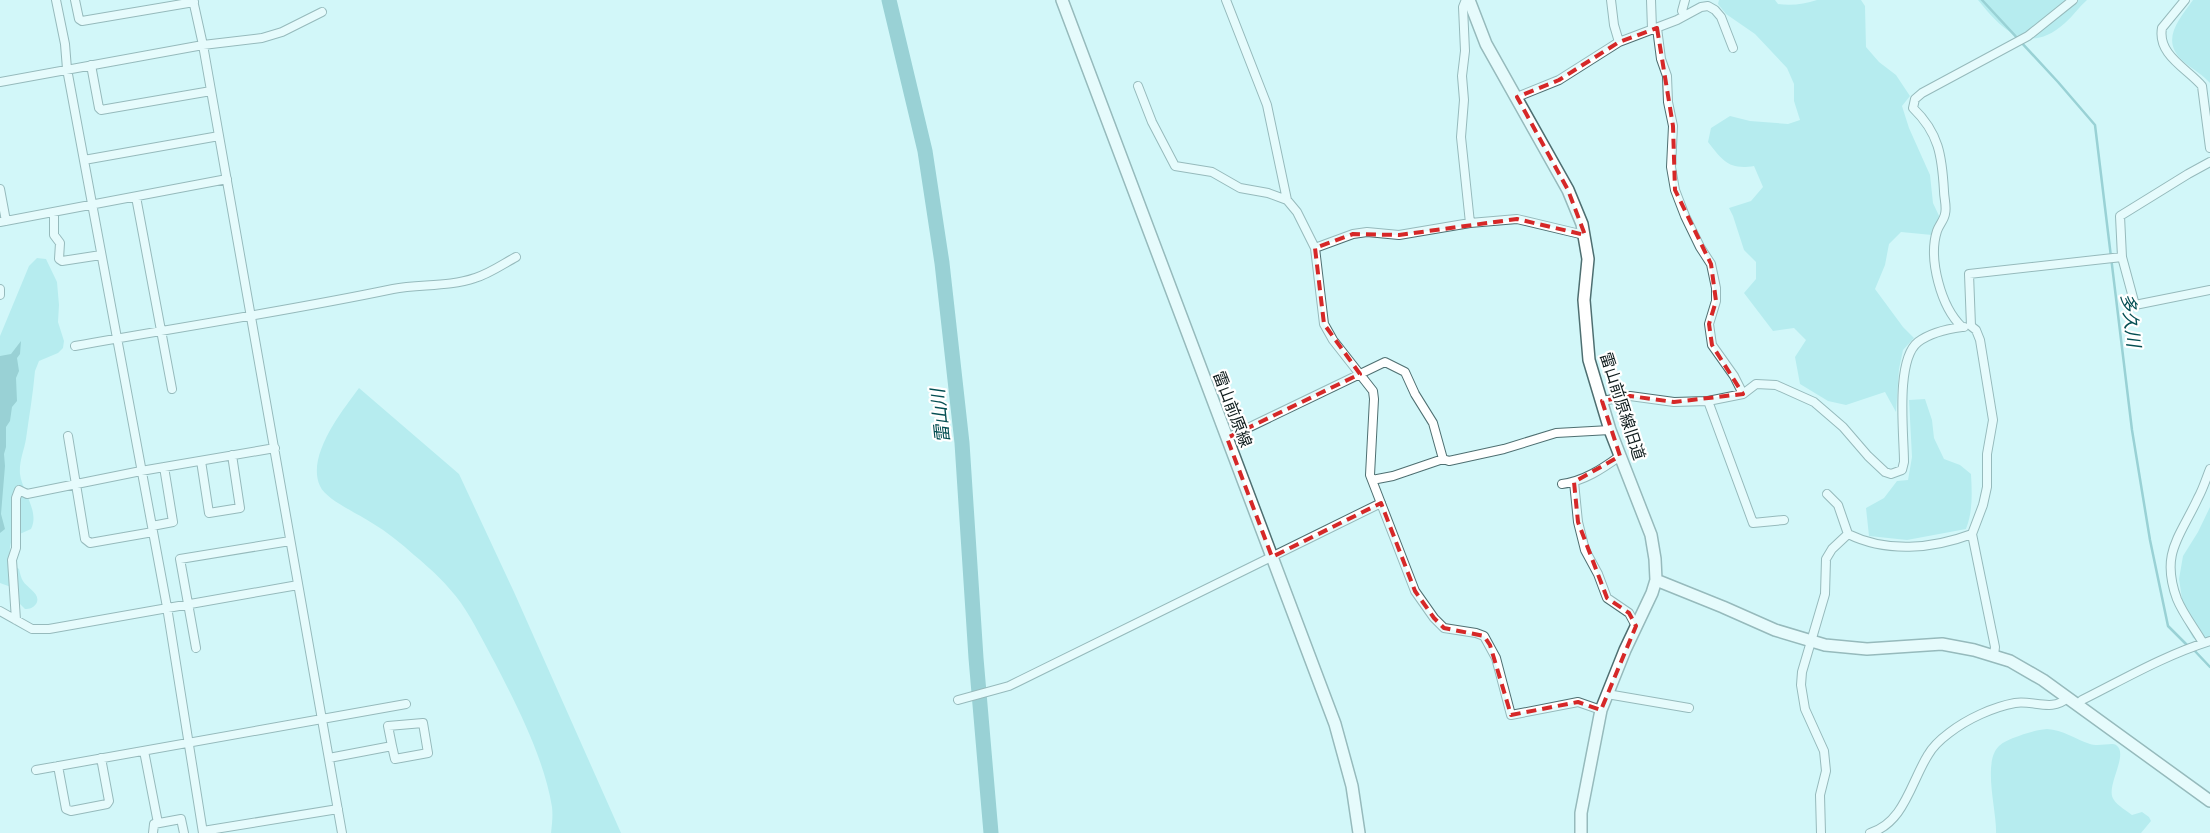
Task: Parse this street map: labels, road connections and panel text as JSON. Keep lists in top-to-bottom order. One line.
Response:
{"streets":{"street":["雷山前原線旧道","雷山前原線"]},"water":["多久川","雷山川"]}
